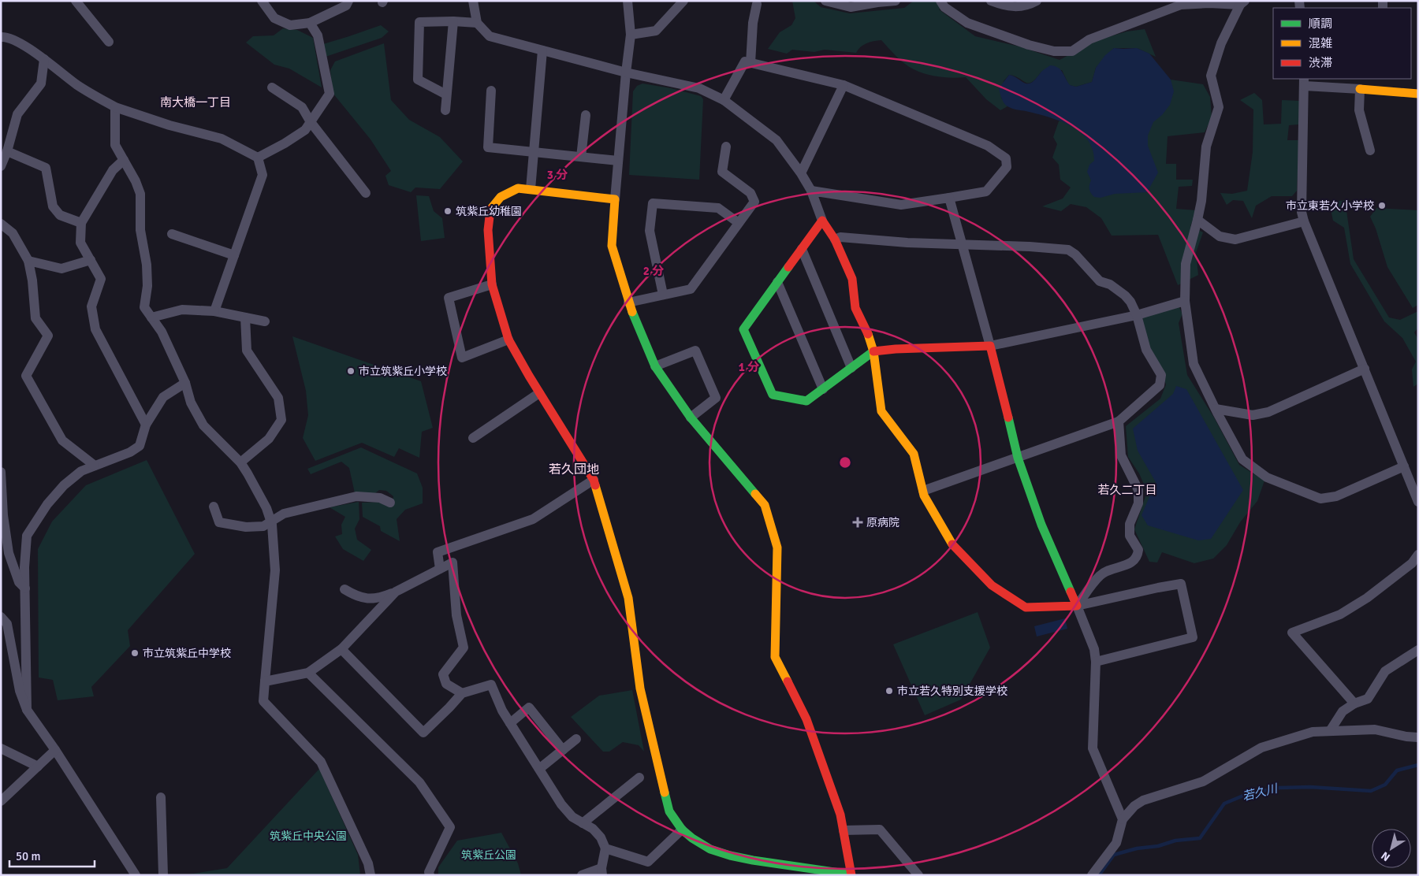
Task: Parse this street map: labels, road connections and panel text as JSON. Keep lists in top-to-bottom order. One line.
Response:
{"districts":["南大橋一丁目","若久団地","若久二丁目"],"water":["若久川"],"parks":["筑紫丘中央公園","筑紫丘公園"],"places":{"other":["市立東若久小学校","筑紫丘幼稚園","市立筑紫丘小学校","市立筑紫丘中学校","市立若久特別支援学校"],"health":["原病院"]},"legend":["順調","混雑","渋滞"],"scale_bar":"50 m","north":"bottom left","rings":["3 分","2 分","1 分"]}
